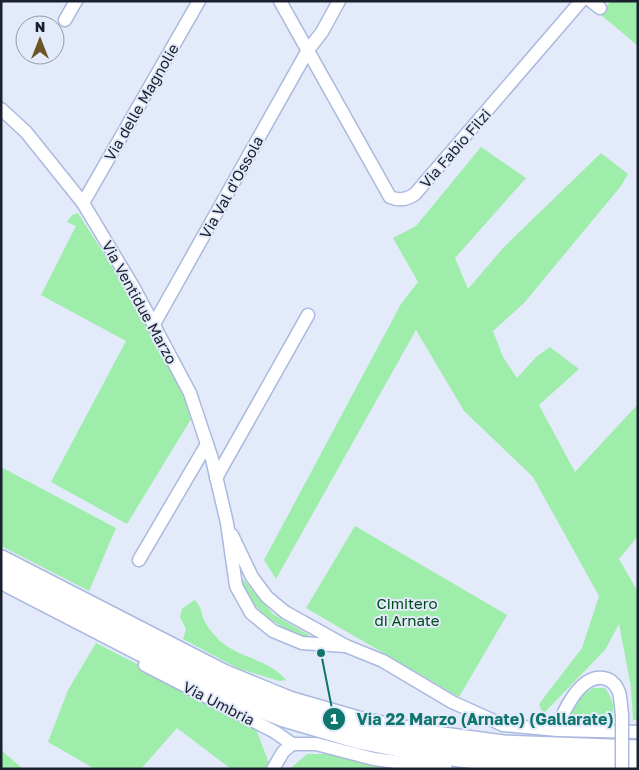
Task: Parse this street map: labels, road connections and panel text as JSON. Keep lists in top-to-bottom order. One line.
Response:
{"streets":{"street":["Via delle Magnolie","Via Fabio Filzi","Via Val d'Ossola","Via Ventidue Marzo","Via Umbria"]},"crossings":[["Via delle Magnolie","Via Ventidue Marzo"],["Via Fabio Filzi","Via Val d'Ossola"],["Via Val d'Ossola","Via Ventidue Marzo"]],"parks":["Cimitero di Arnate"],"places":["Via 22 Marzo (Arnate) (Gallarate)"],"north":"top"}
